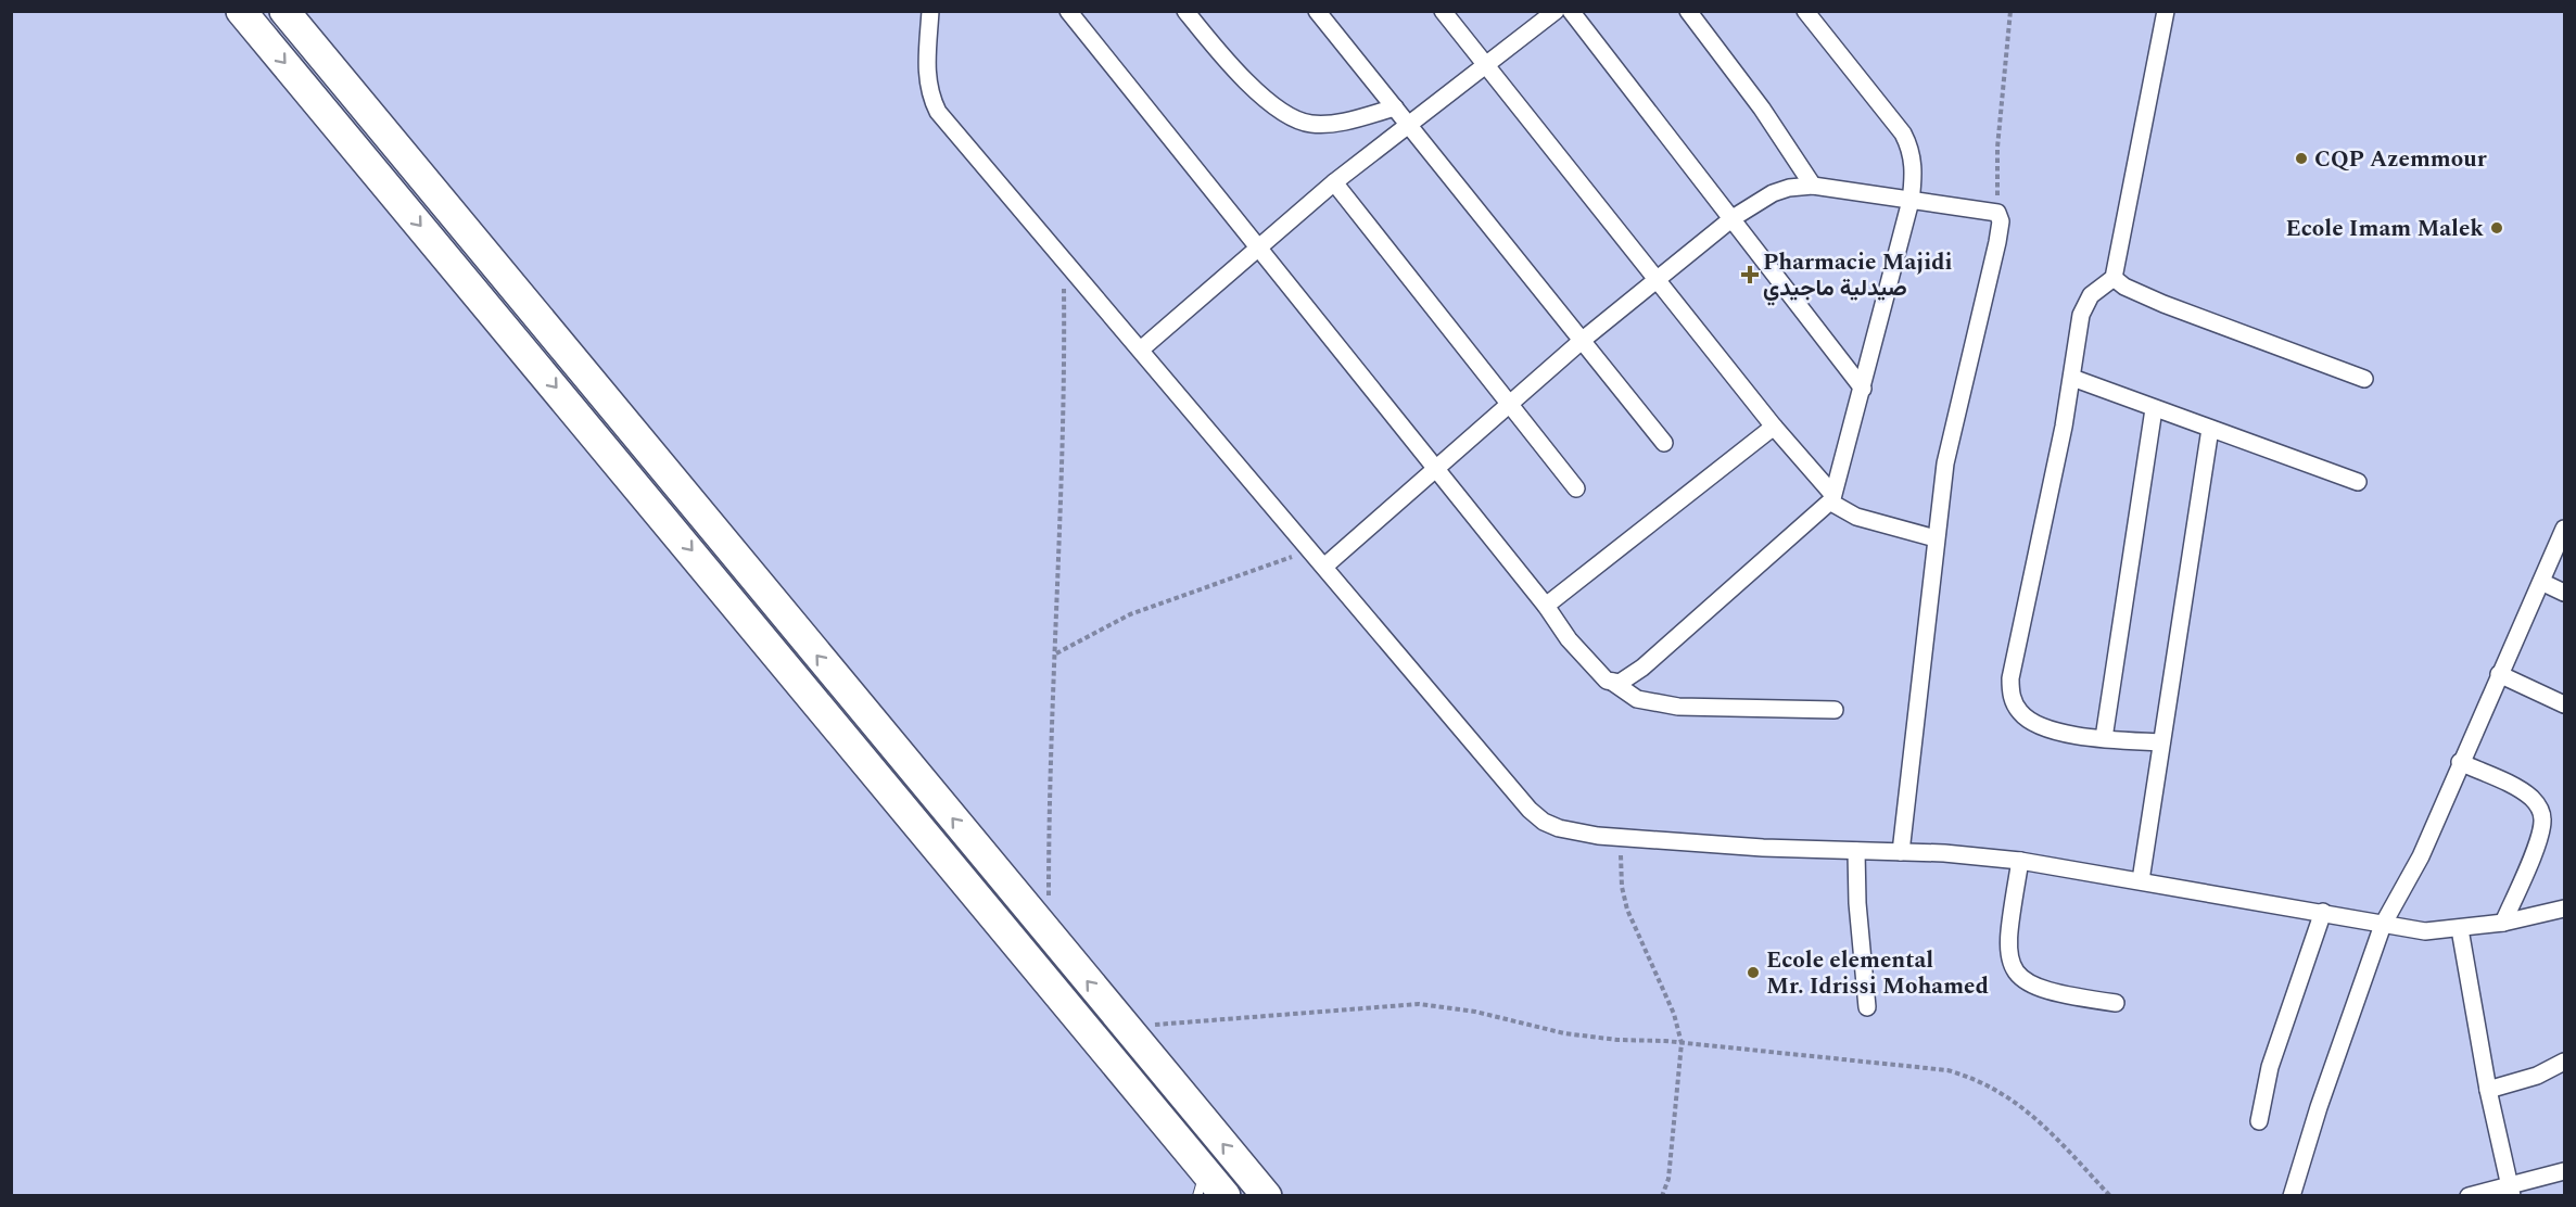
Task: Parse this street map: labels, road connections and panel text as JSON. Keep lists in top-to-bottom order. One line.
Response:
{"places":{"other":["CQP Azemmour","Ecole Imam Malek","Ecole elemental Mr. Idrissi Mohamed"],"health":["Pharmacie Majidi صيدلية ماجيدي"]}}
